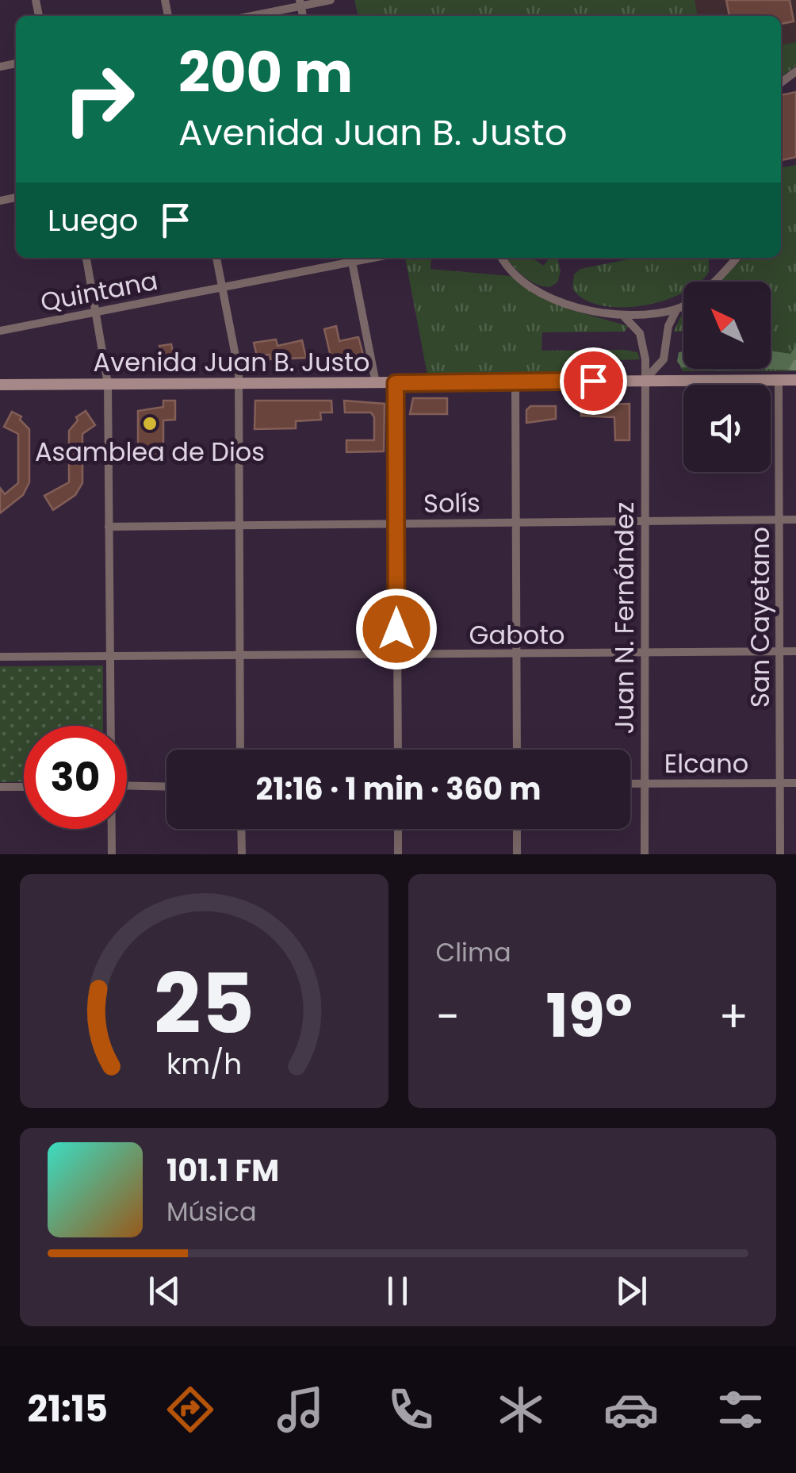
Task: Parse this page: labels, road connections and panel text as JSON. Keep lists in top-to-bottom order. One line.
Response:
{"streets":{"main road":["Avenida Juan B. Justo"],"street":["Quintana","Solís","San Cayetano","Juan N. Fernández","Gaboto","Elcano"]},"crossings":[["Avenida Juan B. Justo","San Cayetano"],["Avenida Juan B. Justo","Juan N. Fernández"],["Solís","San Cayetano"],["Solís","Juan N. Fernández"],["San Cayetano","Gaboto"],["San Cayetano","Elcano"],["Juan N. Fernández","Gaboto"],["Juan N. Fernández","Elcano"]],"places":["Asamblea de Dios"],"north":"top left","page":{"turn":["200 m","Avenida Juan B. Justo"],"then":"Luego","limit":"30","trip":"21:16 · 1 min · 360 m","tile":"Clima","heat":["−","19°","+"],"song":["101.1 FM","Música"],"tabs":"21:15","gauge":["25","km/h"]}}
